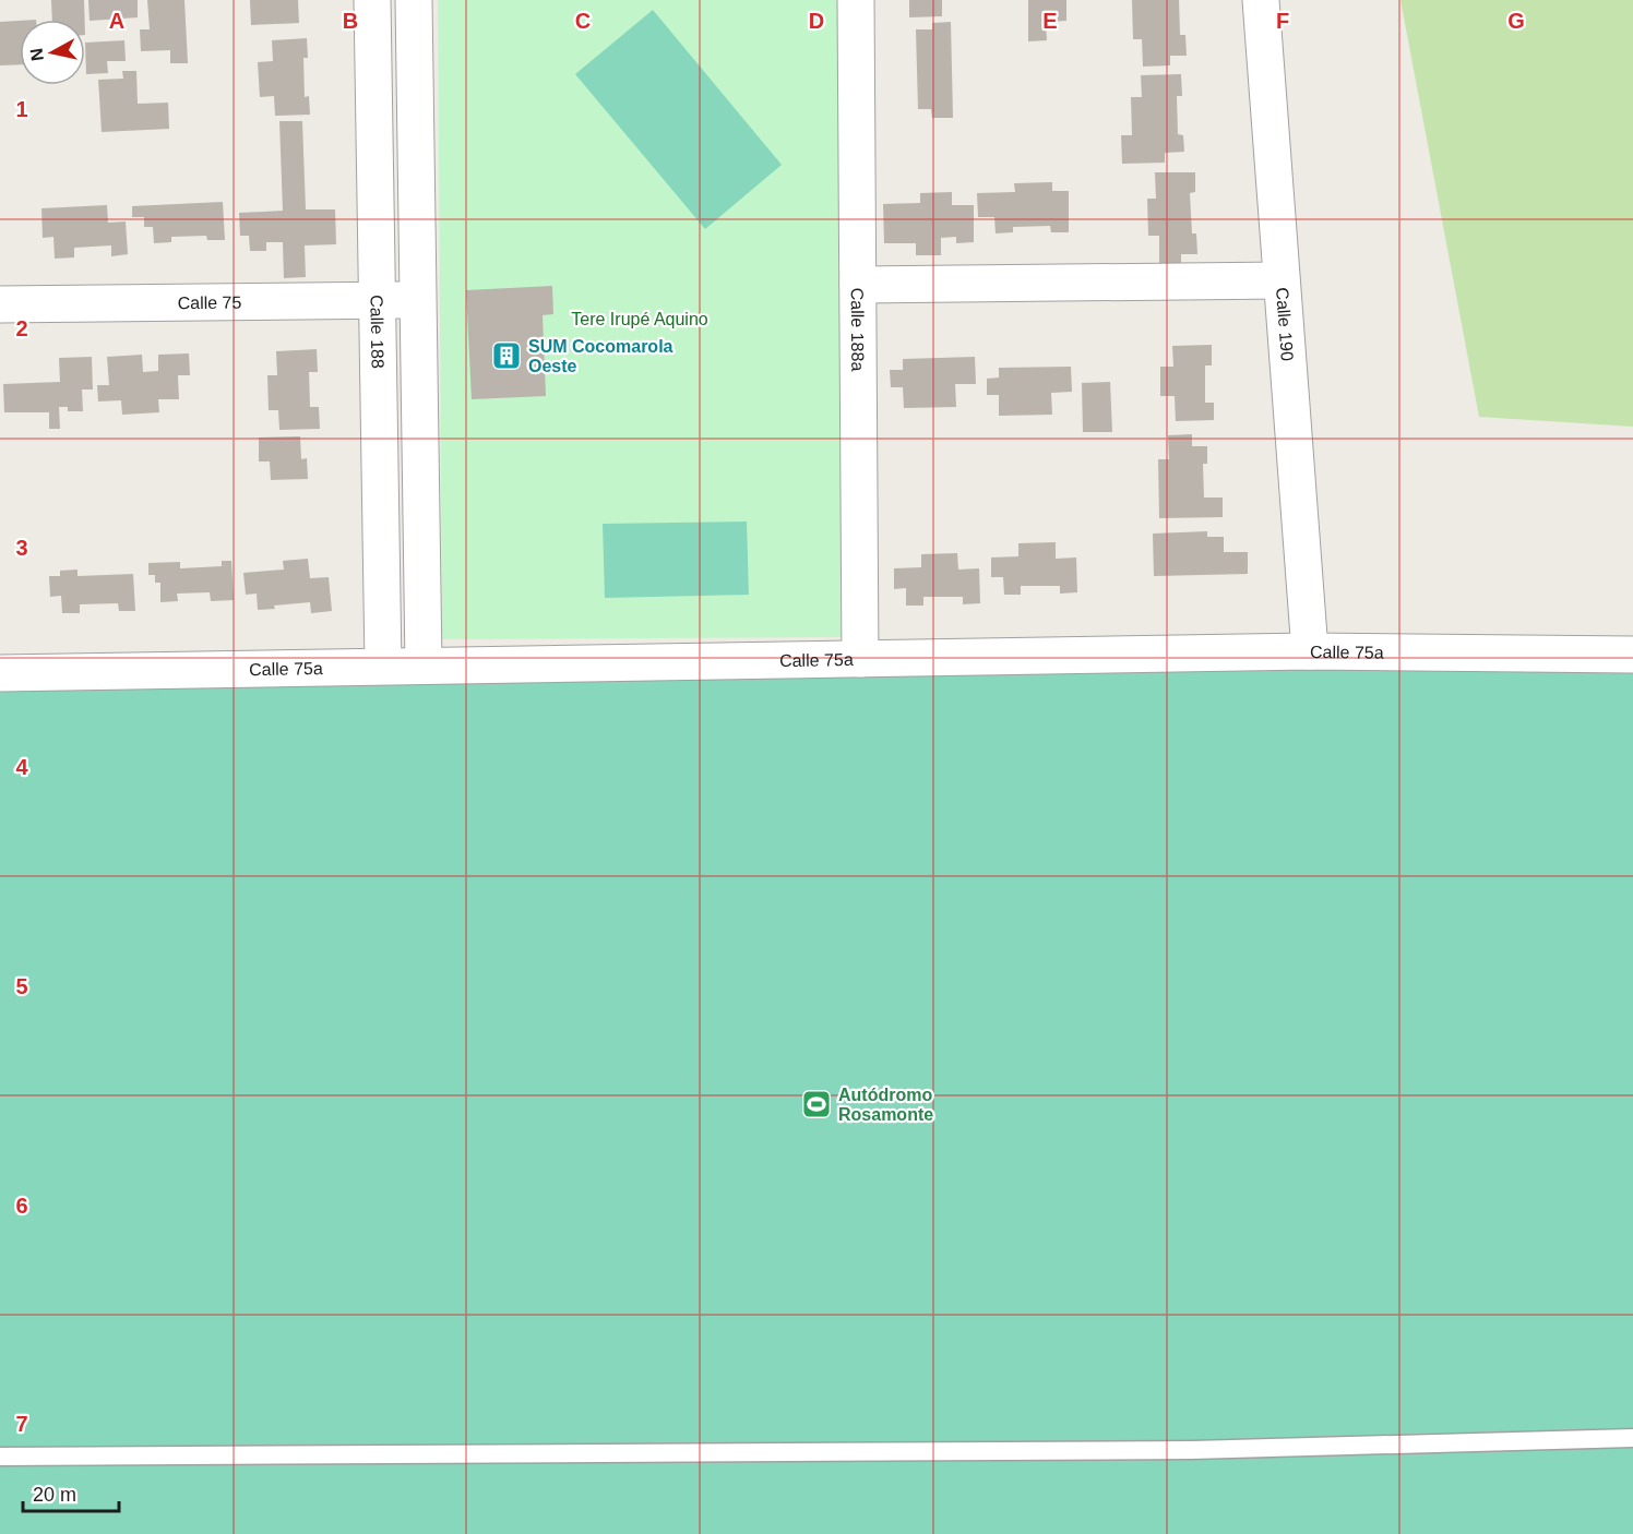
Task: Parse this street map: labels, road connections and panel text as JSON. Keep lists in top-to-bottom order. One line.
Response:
{"streets":{"street":["Calle 75","Calle 190","Calle 188a","Calle 188","Calle 75a"]},"crossings":[["Calle 75","Calle 188"],["Calle 190","Calle 75a"],["Calle 188a","Calle 75a"],["Calle 188","Calle 75a"]],"parks":["Tere Irupé Aquino"],"places":{"building":["SUM Cocomarola Oeste"],"sports":["Autódromo Rosamonte"]},"scale_bar":"20 m","north":"left","grid":{"columns":["A","B","C","D","E","F","G"],"rows":["1","2","3","4","5","6","7"]}}
